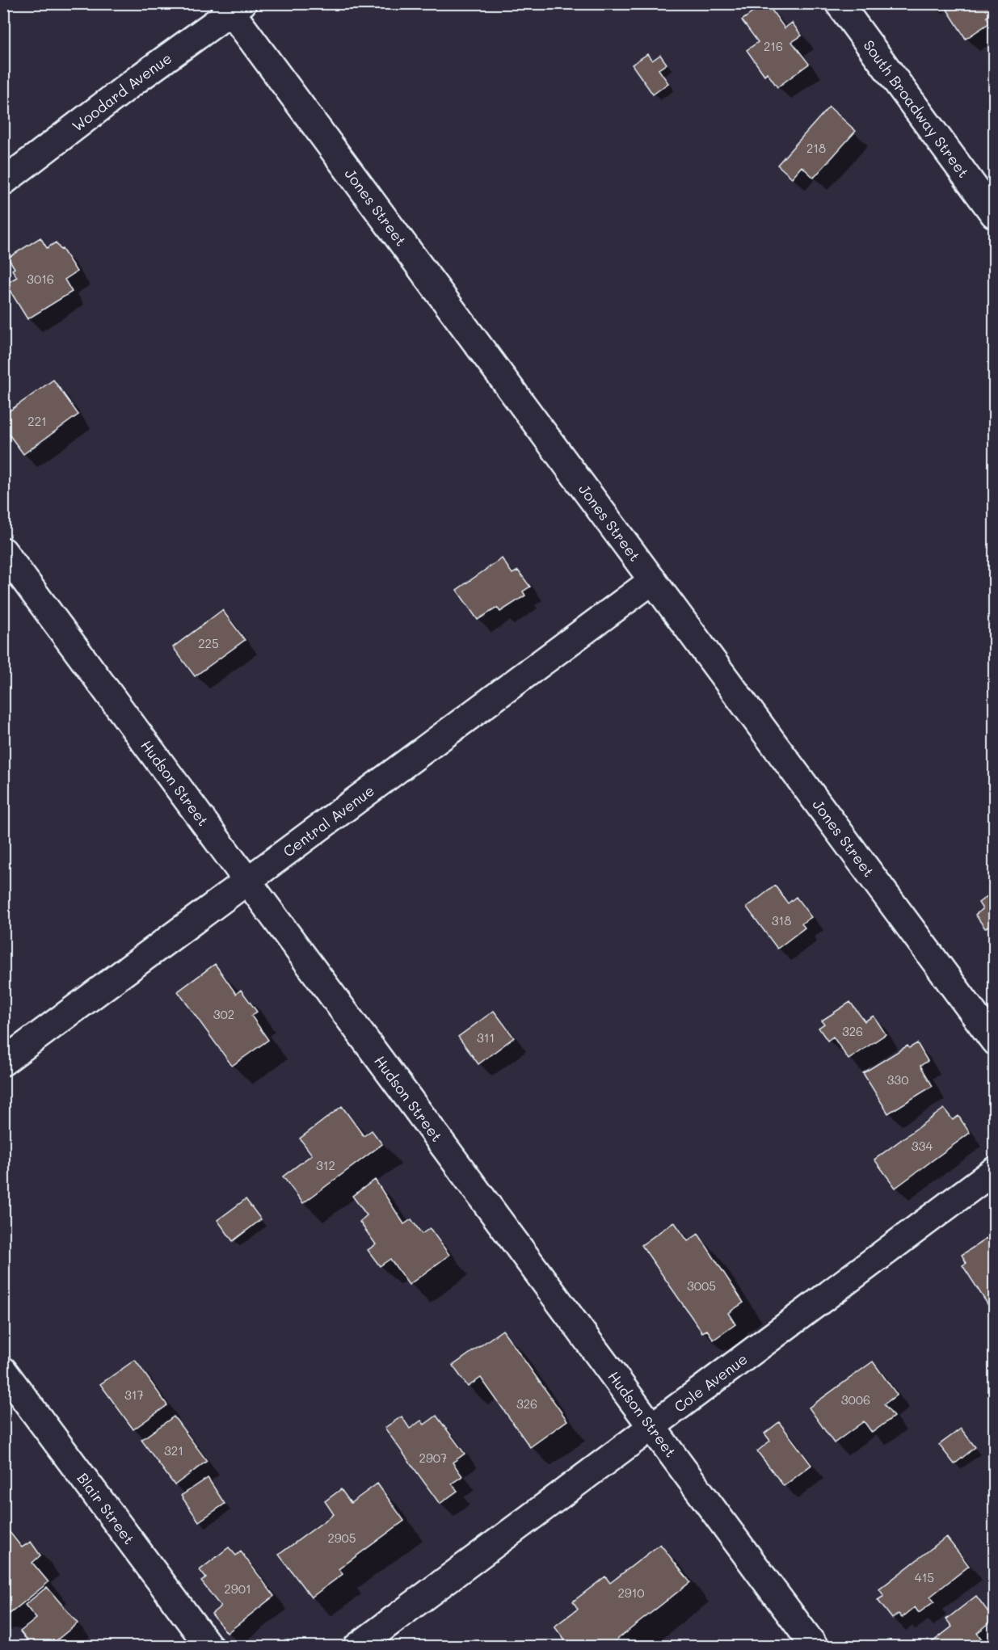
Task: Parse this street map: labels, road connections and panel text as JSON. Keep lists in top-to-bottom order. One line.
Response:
{"streets":{"street":["Woodard Avenue","South Broadway Street","Jones Street","Hudson Street","Central Avenue","Cole Avenue","Blair Street"]},"crossings":[["Woodard Avenue","Jones Street"],["Jones Street","Central Avenue"],["Hudson Street","Central Avenue"],["Hudson Street","Cole Avenue"]],"house_numbers":["216","218","3016","221","225","318","302","326","311","330","334","312","3005","317","3006","326","321","2907","2905","415","2901","2910"]}
